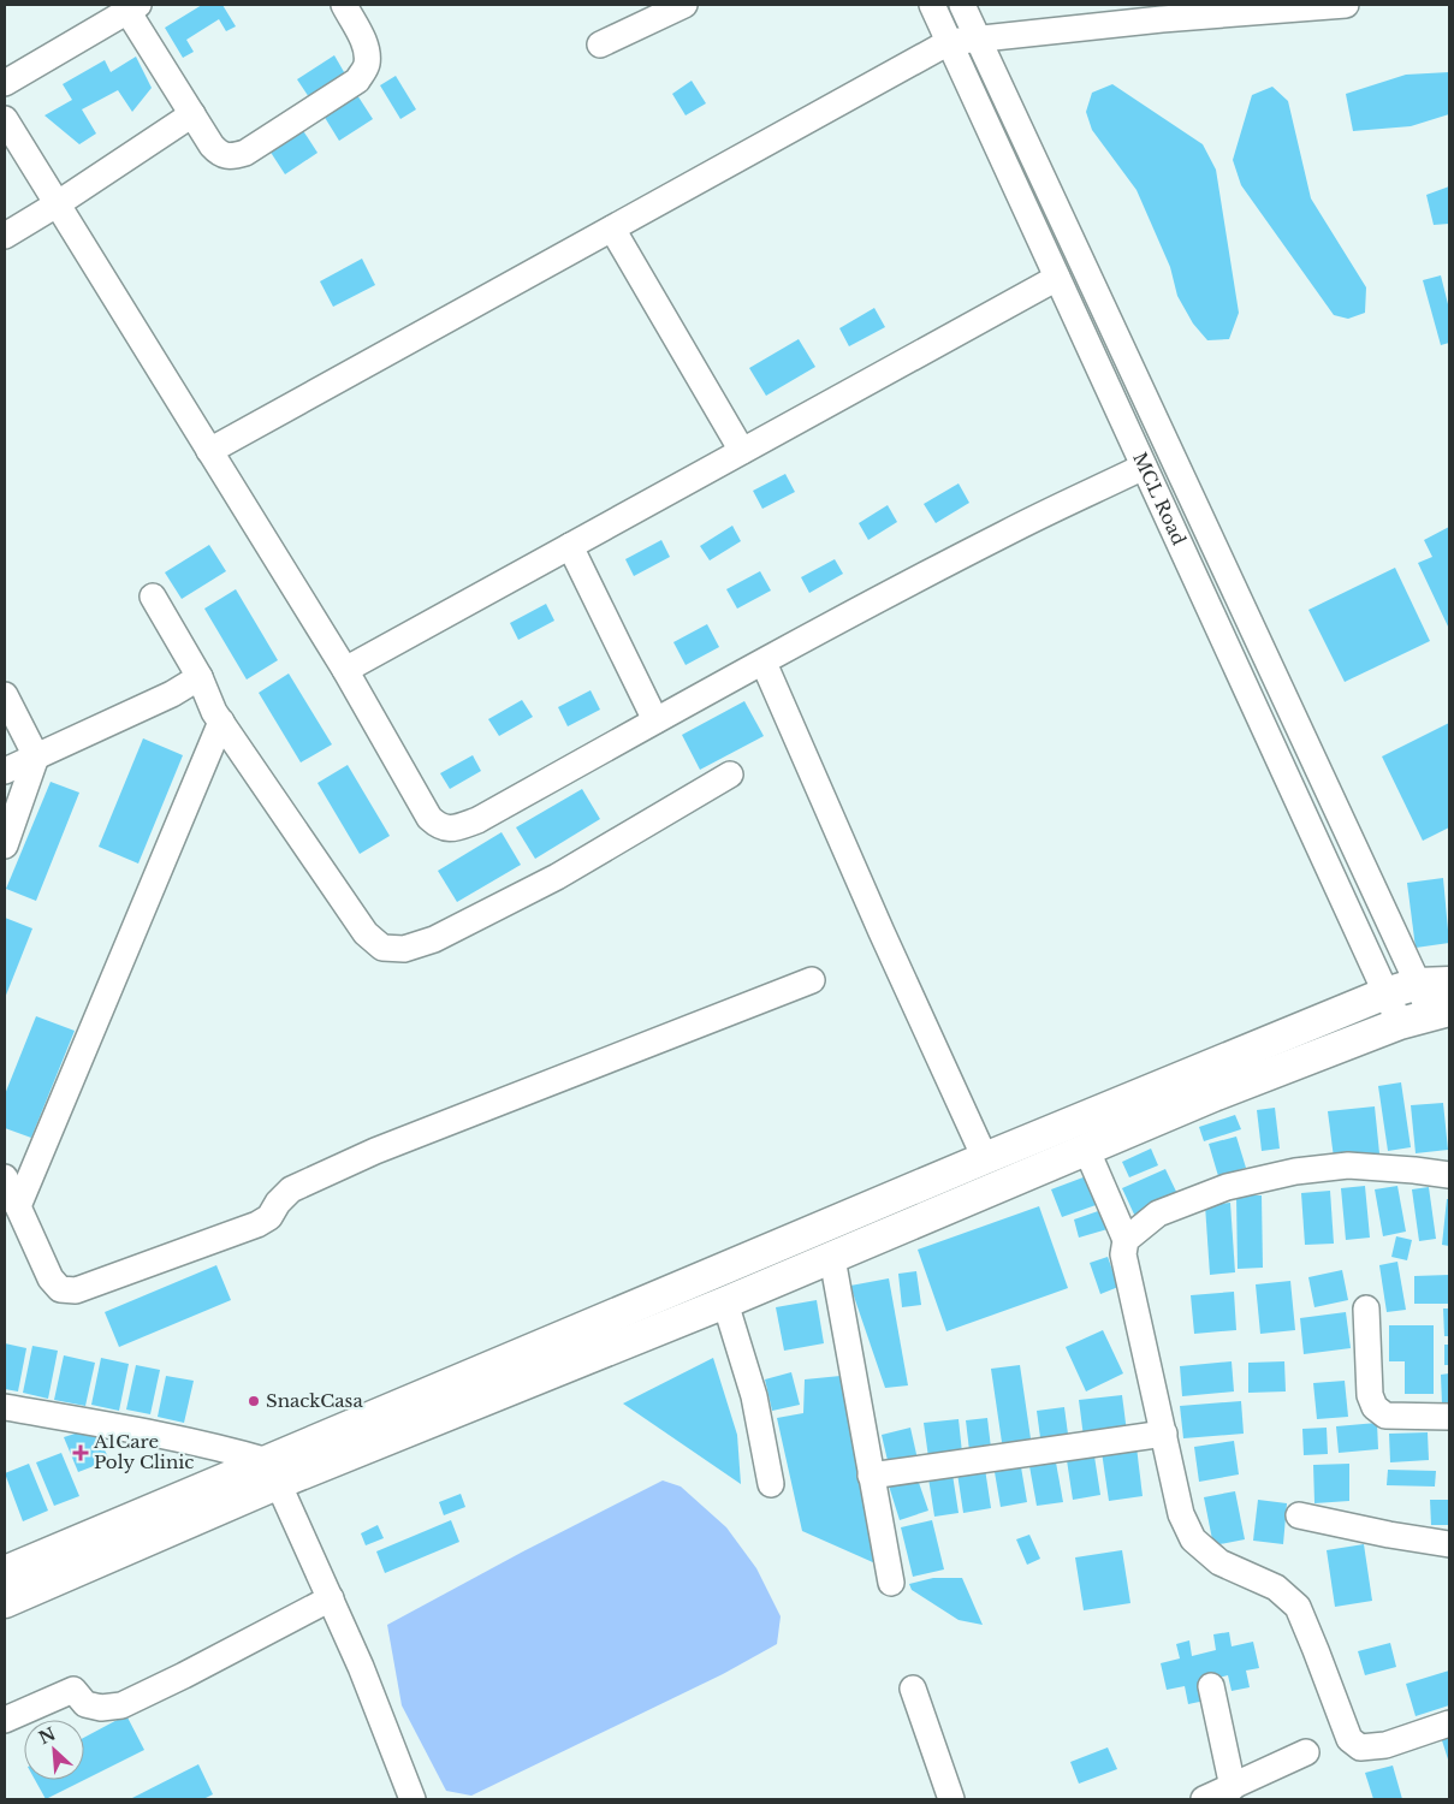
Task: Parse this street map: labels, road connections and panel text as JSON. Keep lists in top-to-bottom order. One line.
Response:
{"streets":{"street":["MCL Road"]},"places":{"other":["SnackCasa"],"health":["A1Care Poly Clinic"]},"north":"top left"}
